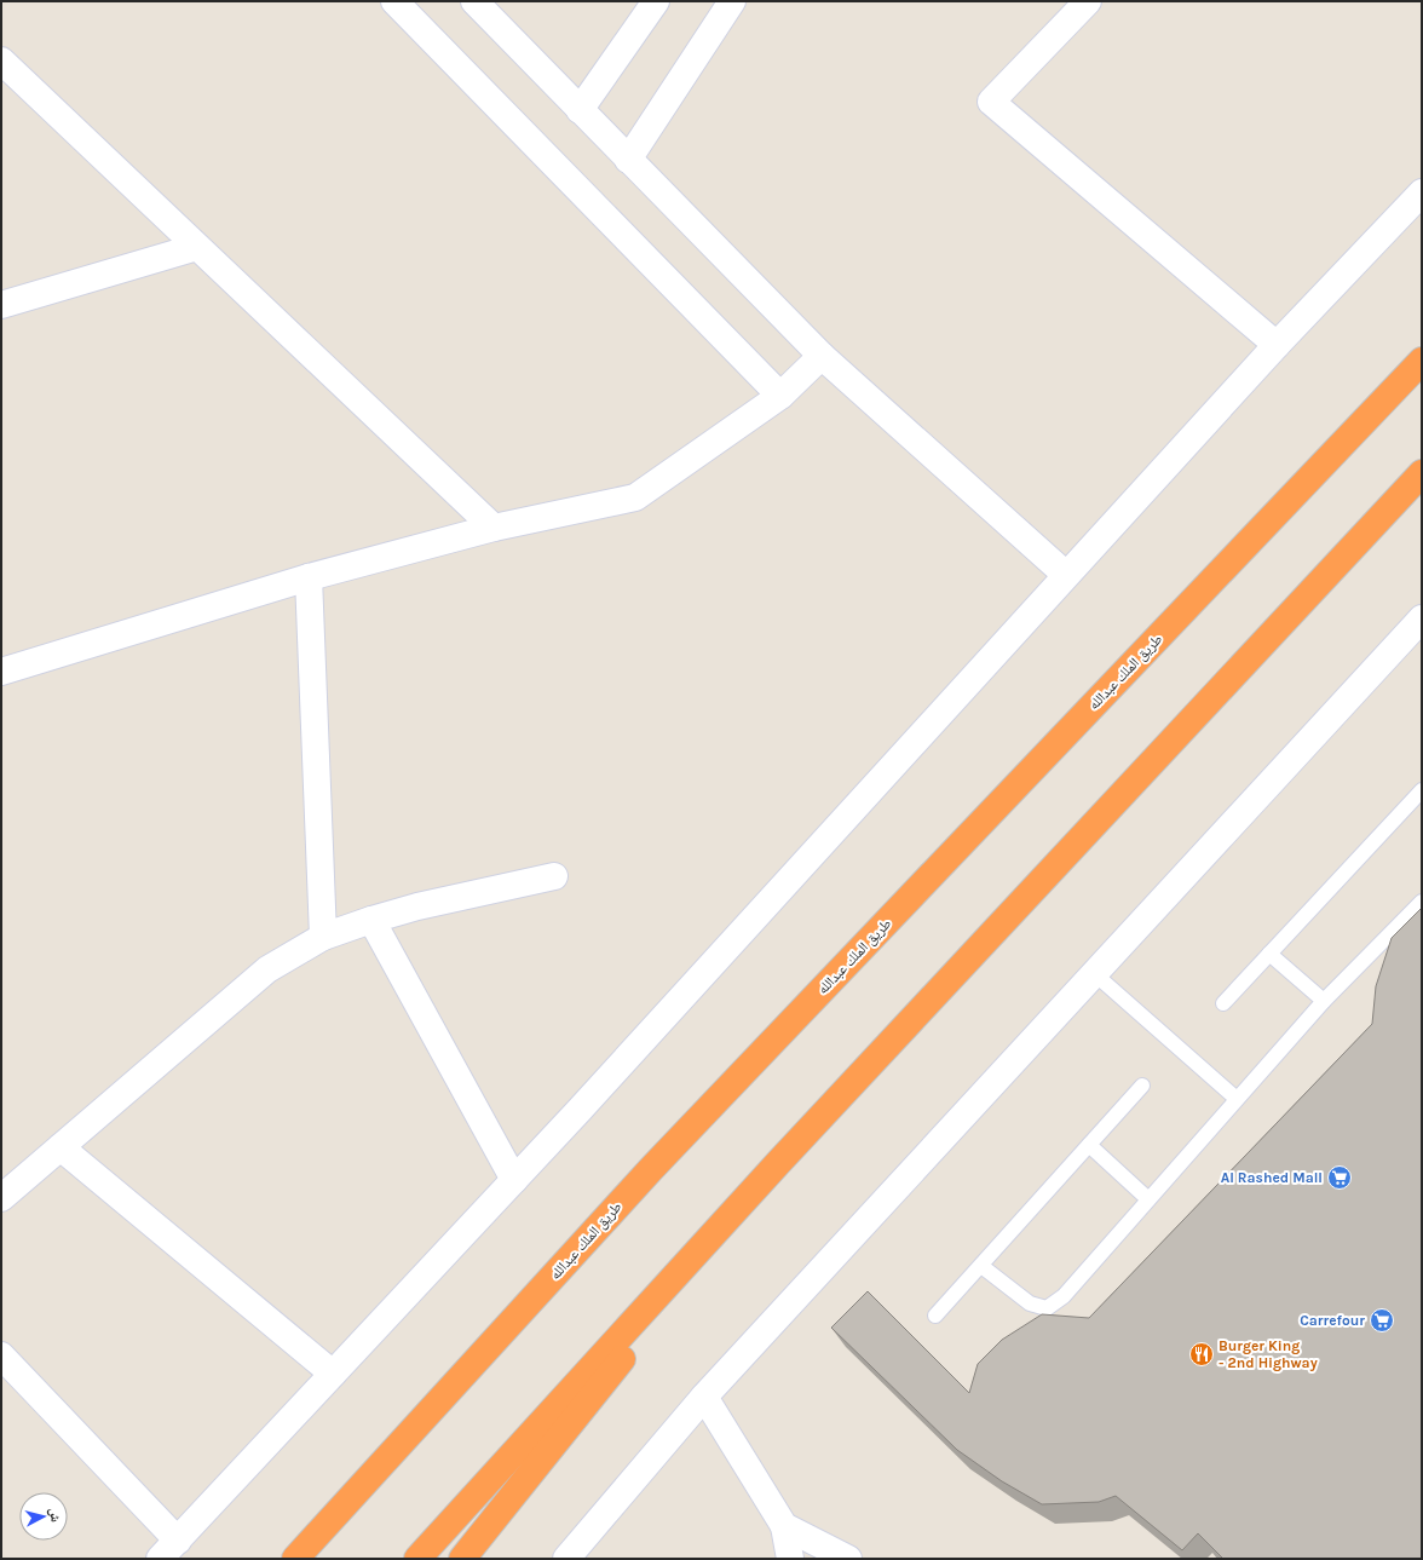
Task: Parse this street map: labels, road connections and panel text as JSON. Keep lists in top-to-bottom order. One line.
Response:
{"streets":{"highway":["طريق الملك عبدالله"]},"places":{"supermarket":["Al Rashed Mall","Carrefour"],"restaurant":["Burger King - 2nd Highway"]},"north":"right"}
